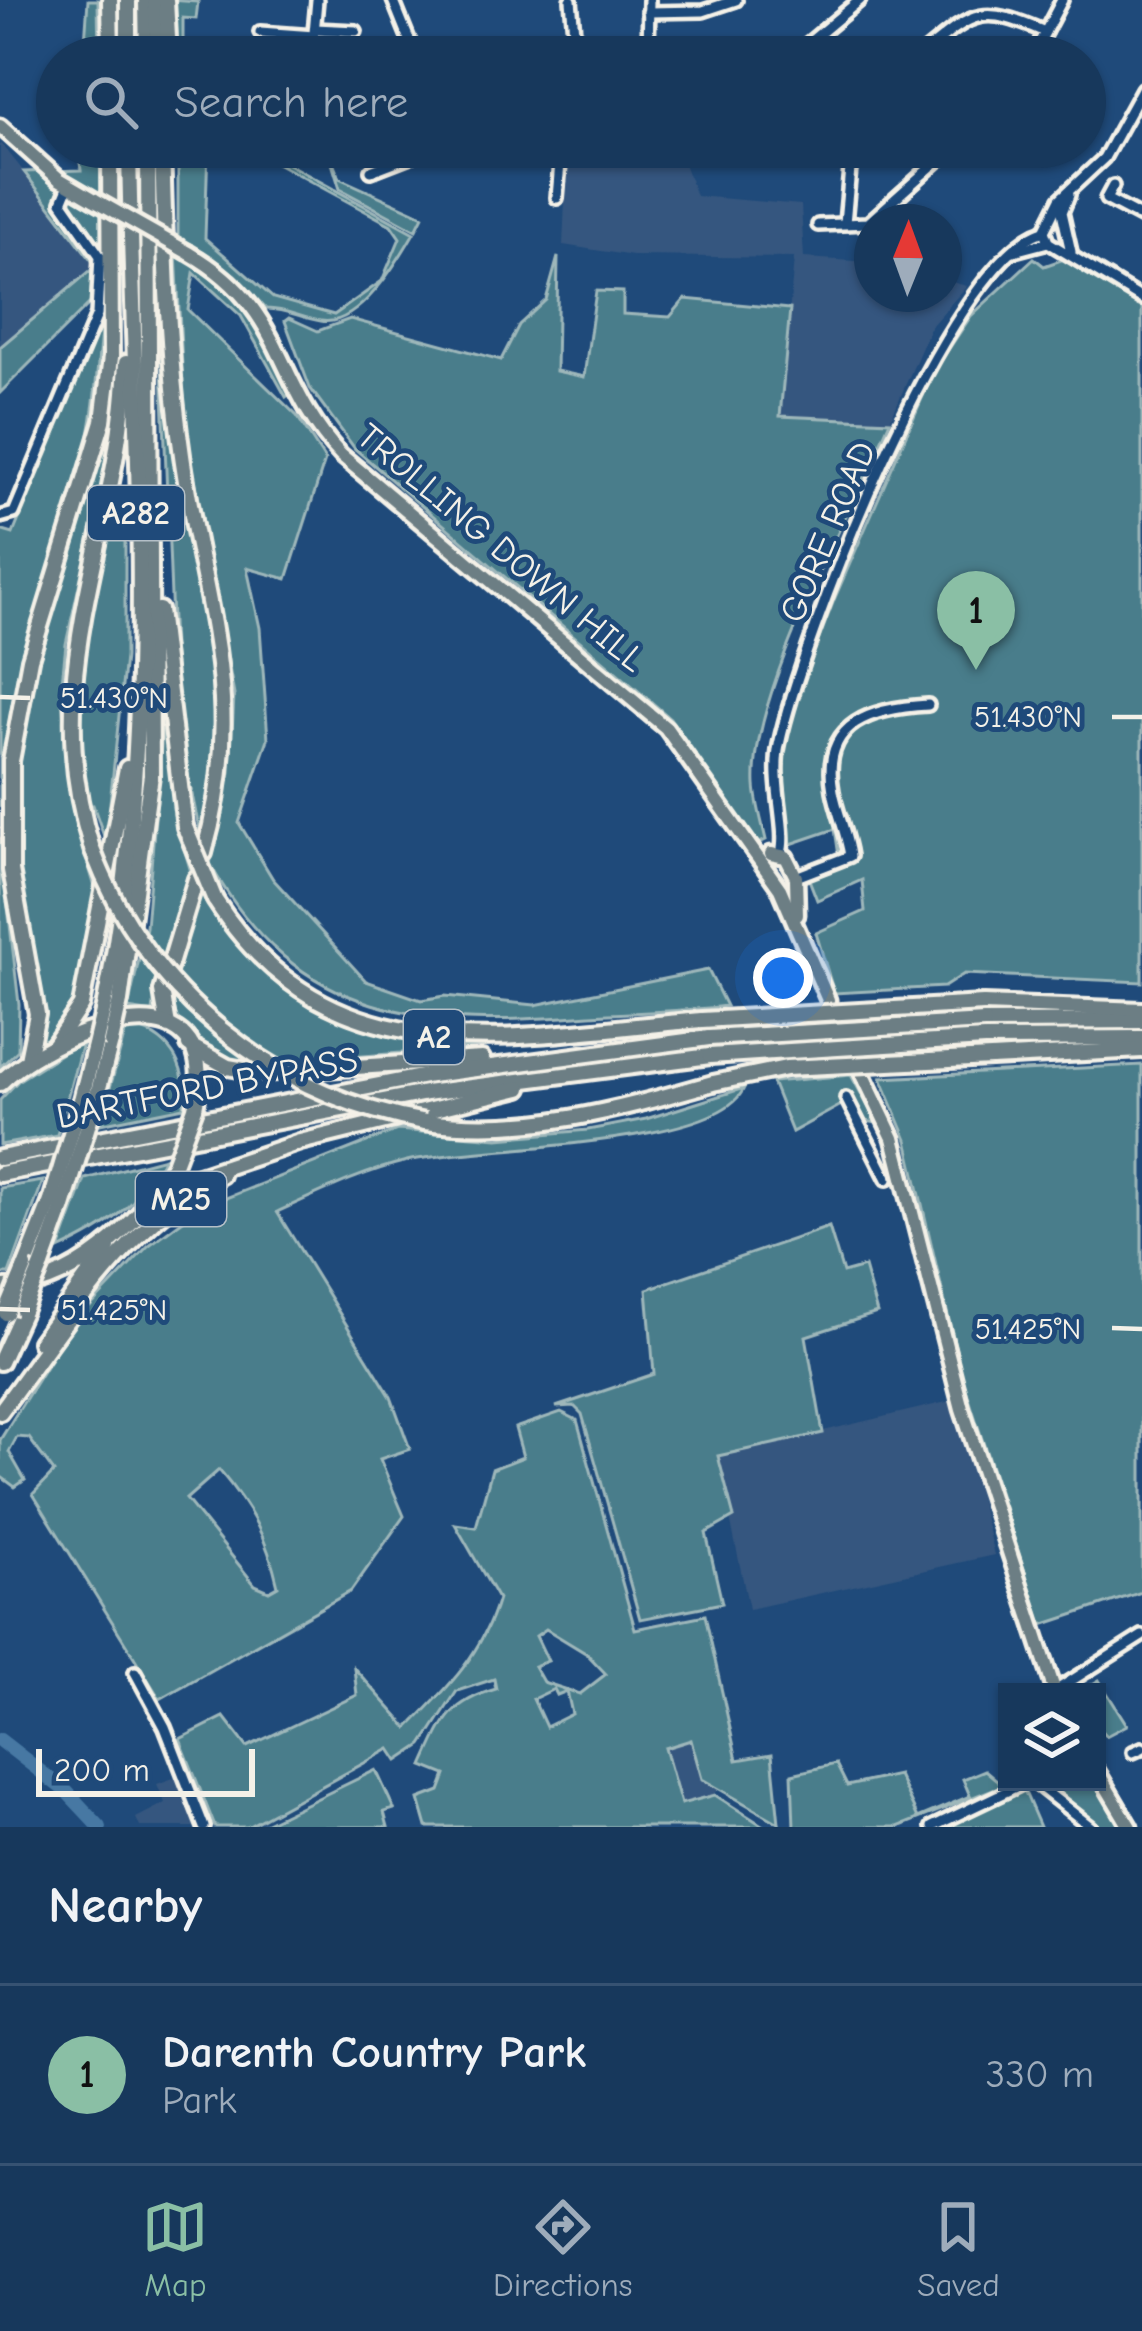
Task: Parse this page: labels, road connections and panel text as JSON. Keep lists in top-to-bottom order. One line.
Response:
{"streets":{"highway":["A282","A2","DARTFORD BYPASS","M25"],"main road":["TROLLING DOWN HILL"],"street":["GORE ROAD"]},"crossings":[["A282","A2"],["GORE ROAD","TROLLING DOWN HILL"]],"scale_bar":"200 m","north":"top","page":{"search":"Search here","pins":"1","scale":"200 m","heading":"Nearby","list":[{"mark":"1","name":"Darenth Country Park","note":"Park","value":"330 m"}],"nav":["Map","Directions","Saved"]},"coordinates":["51.430°N","51.425°N"]}
